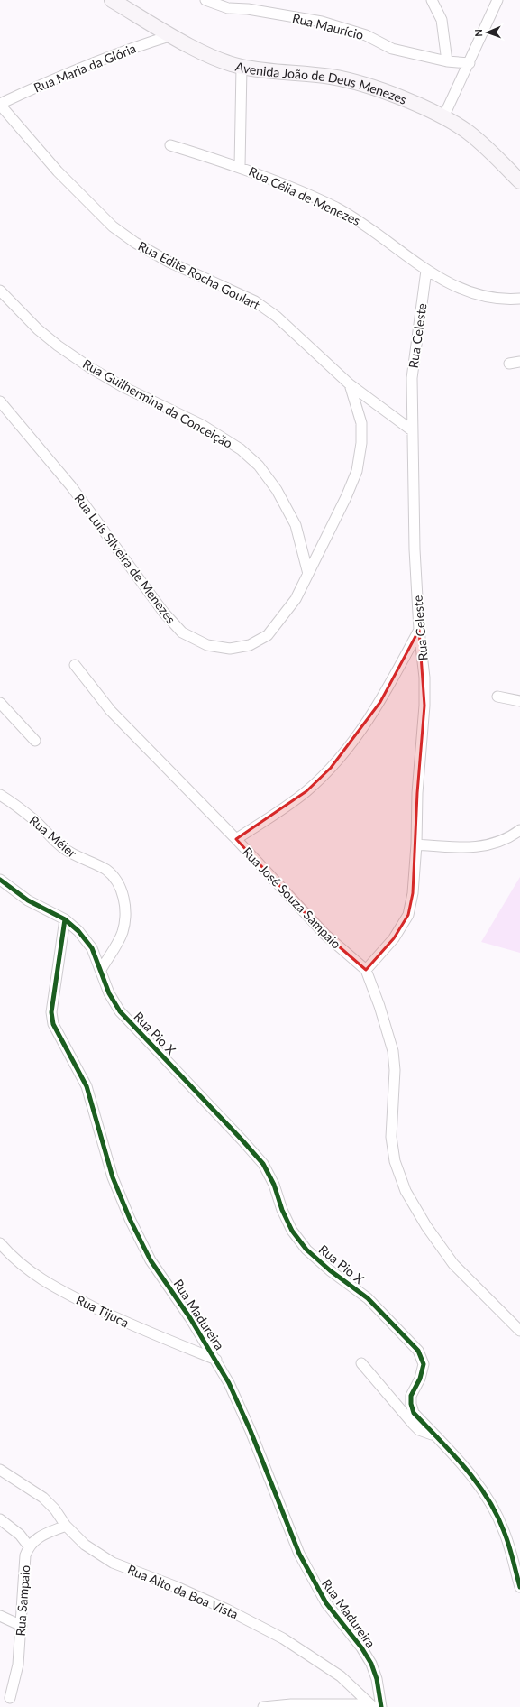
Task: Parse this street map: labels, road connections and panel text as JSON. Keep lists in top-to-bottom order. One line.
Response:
{"streets":{"street":["Rua Maurício","Rua Maria da Glória","Avenida João de Deus Menezes","Rua Célia de Menezes","Rua Edite Rocha Goulart","Rua Celeste","Rua Guilhermina da Conceição","Rua Luís Silveira de Menezes","Rua Méier","Rua José Souza Sampaio","Rua Pio X","Rua Tijuca","Rua Madureira","Rua Alto da Boa Vista","Rua Sampaio"]},"crossings":[["Rua Maria da Glória","Avenida João de Deus Menezes"],["Rua Maria da Glória","Rua Edite Rocha Goulart"],["Avenida João de Deus Menezes","Rua Célia de Menezes"],["Rua Célia de Menezes","Rua Celeste"],["Rua Edite Rocha Goulart","Rua Celeste"],["Rua Edite Rocha Goulart","Rua Luís Silveira de Menezes"],["Rua Celeste","Rua José Souza Sampaio"],["Rua Guilhermina da Conceição","Rua Luís Silveira de Menezes"],["Rua Méier","Rua Pio X"],["Rua Tijuca","Rua Madureira"]],"north":"left"}
